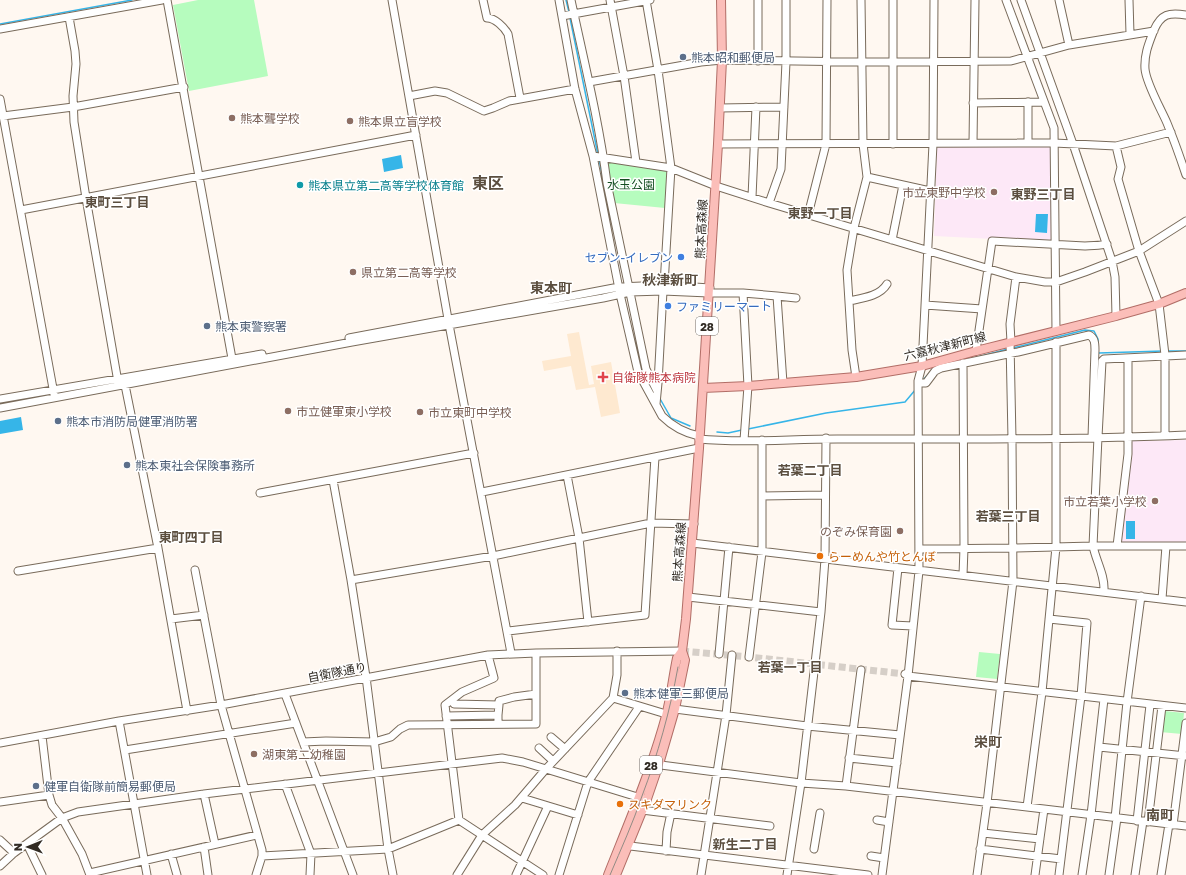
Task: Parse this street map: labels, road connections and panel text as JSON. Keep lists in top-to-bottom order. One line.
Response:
{"streets":{"main road":["熊本高森線","28","六嘉秋津新町線"],"street":["自衛隊通り"]},"crossings":[["熊本高森線","六嘉秋津新町線"],["熊本高森線","自衛隊通り"]],"districts":["東区","東野三丁目","東町三丁目","東野一丁目","秋津新町","東本町","若葉二丁目","若葉三丁目","東町四丁目","若葉一丁目","栄町","南町","新生二丁目"],"parks":["水玉公園"],"places":{"other":["熊本昭和郵便局","熊本聾学校","熊本県立盲学校","熊本県立第二高等学校体育館","市立東野中学校","セブン-イレブン","県立第二高等学校","ファミリーマート","熊本東警察署","市立健軍東小学校","市立東町中学校","熊本市消防局健軍消防署","熊本東社会保険事務所","市立若葉小学校","のぞみ保育園","らーめんや竹とんぼ","熊本健軍三郵便局","湖東第二幼稚園","健軍自衛隊前簡易郵便局","スキダマリンク"],"health":["自衛隊熊本病院"]},"north":"left"}
